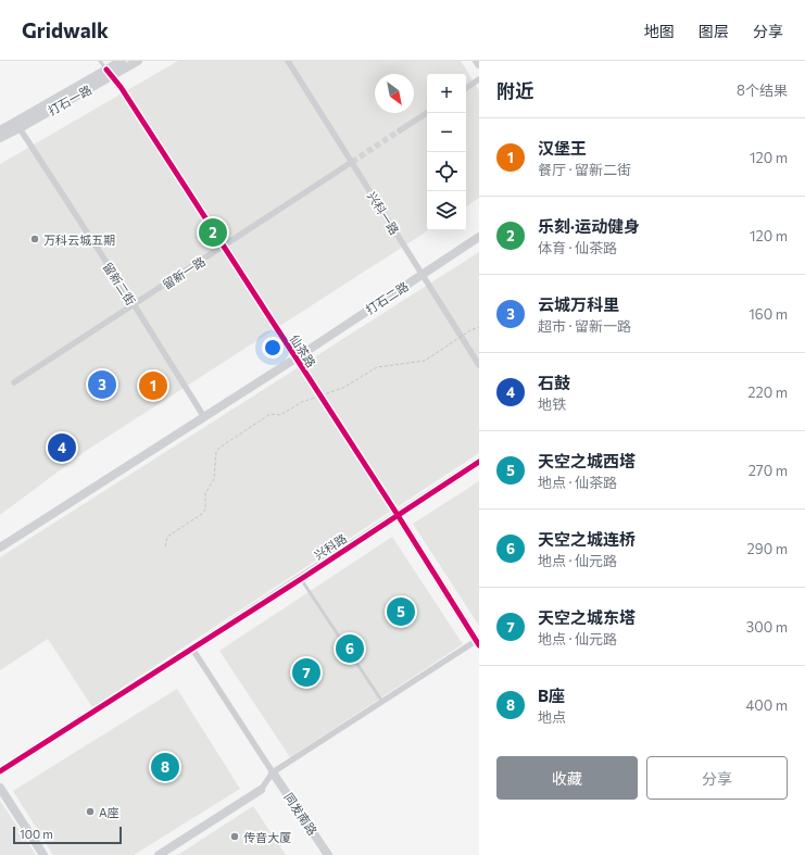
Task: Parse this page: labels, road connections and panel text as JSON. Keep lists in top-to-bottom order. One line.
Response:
{"streets":{"street":["打石一路","兴科一路","留新一路","留新二街","打石二路","仙茶路","兴科路","同发南路"]},"crossings":[["打石一路","留新二街"],["打石一路","仙茶路"],["兴科一路","留新一路"],["兴科一路","打石二路"],["留新一路","留新二街"],["留新一路","仙茶路"],["留新二街","打石二路"],["打石二路","仙茶路"],["仙茶路","兴科路"]],"places":["万科云城五期","A座","传音大厦"],"scale_bar":"100 m","north":"bottom right","page":{"header":"Gridwalk","nav":["地图","图层","分享"],"heading":["附近","8个结果"],"map_buttons":["+","−"],"list":[{"mark":"1","name":"汉堡王","note":"餐厅 · 留新二街","value":"120 m"},{"mark":"2","name":"乐刻·运动健身","note":"体育 · 仙茶路","value":"120 m"},{"mark":"3","name":"云城万科里","note":"超市 · 留新一路","value":"160 m"},{"mark":"4","name":"石鼓","note":"地铁","value":"220 m"},{"mark":"5","name":"天空之城西塔","note":"地点 · 仙茶路","value":"270 m"},{"mark":"6","name":"天空之城连桥","note":"地点 · 仙元路","value":"290 m"},{"mark":"7","name":"天空之城东塔","note":"地点 · 仙元路","value":"300 m"},{"mark":"8","name":"B座","note":"地点","value":"400 m"}],"pins":["2","3","1","4","5","6","7","8"],"buttons":["收藏","分享"],"scale":"100 m"}}
